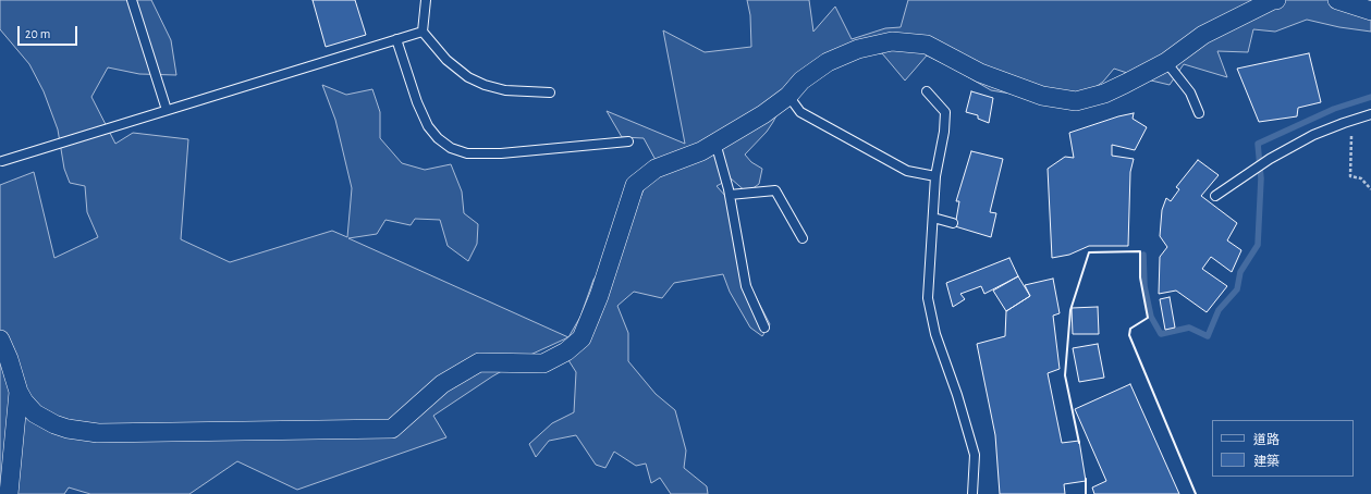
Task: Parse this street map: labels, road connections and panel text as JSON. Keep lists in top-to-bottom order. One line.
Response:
{"legend":["道路","建築"],"scale_bar":"20 m"}
